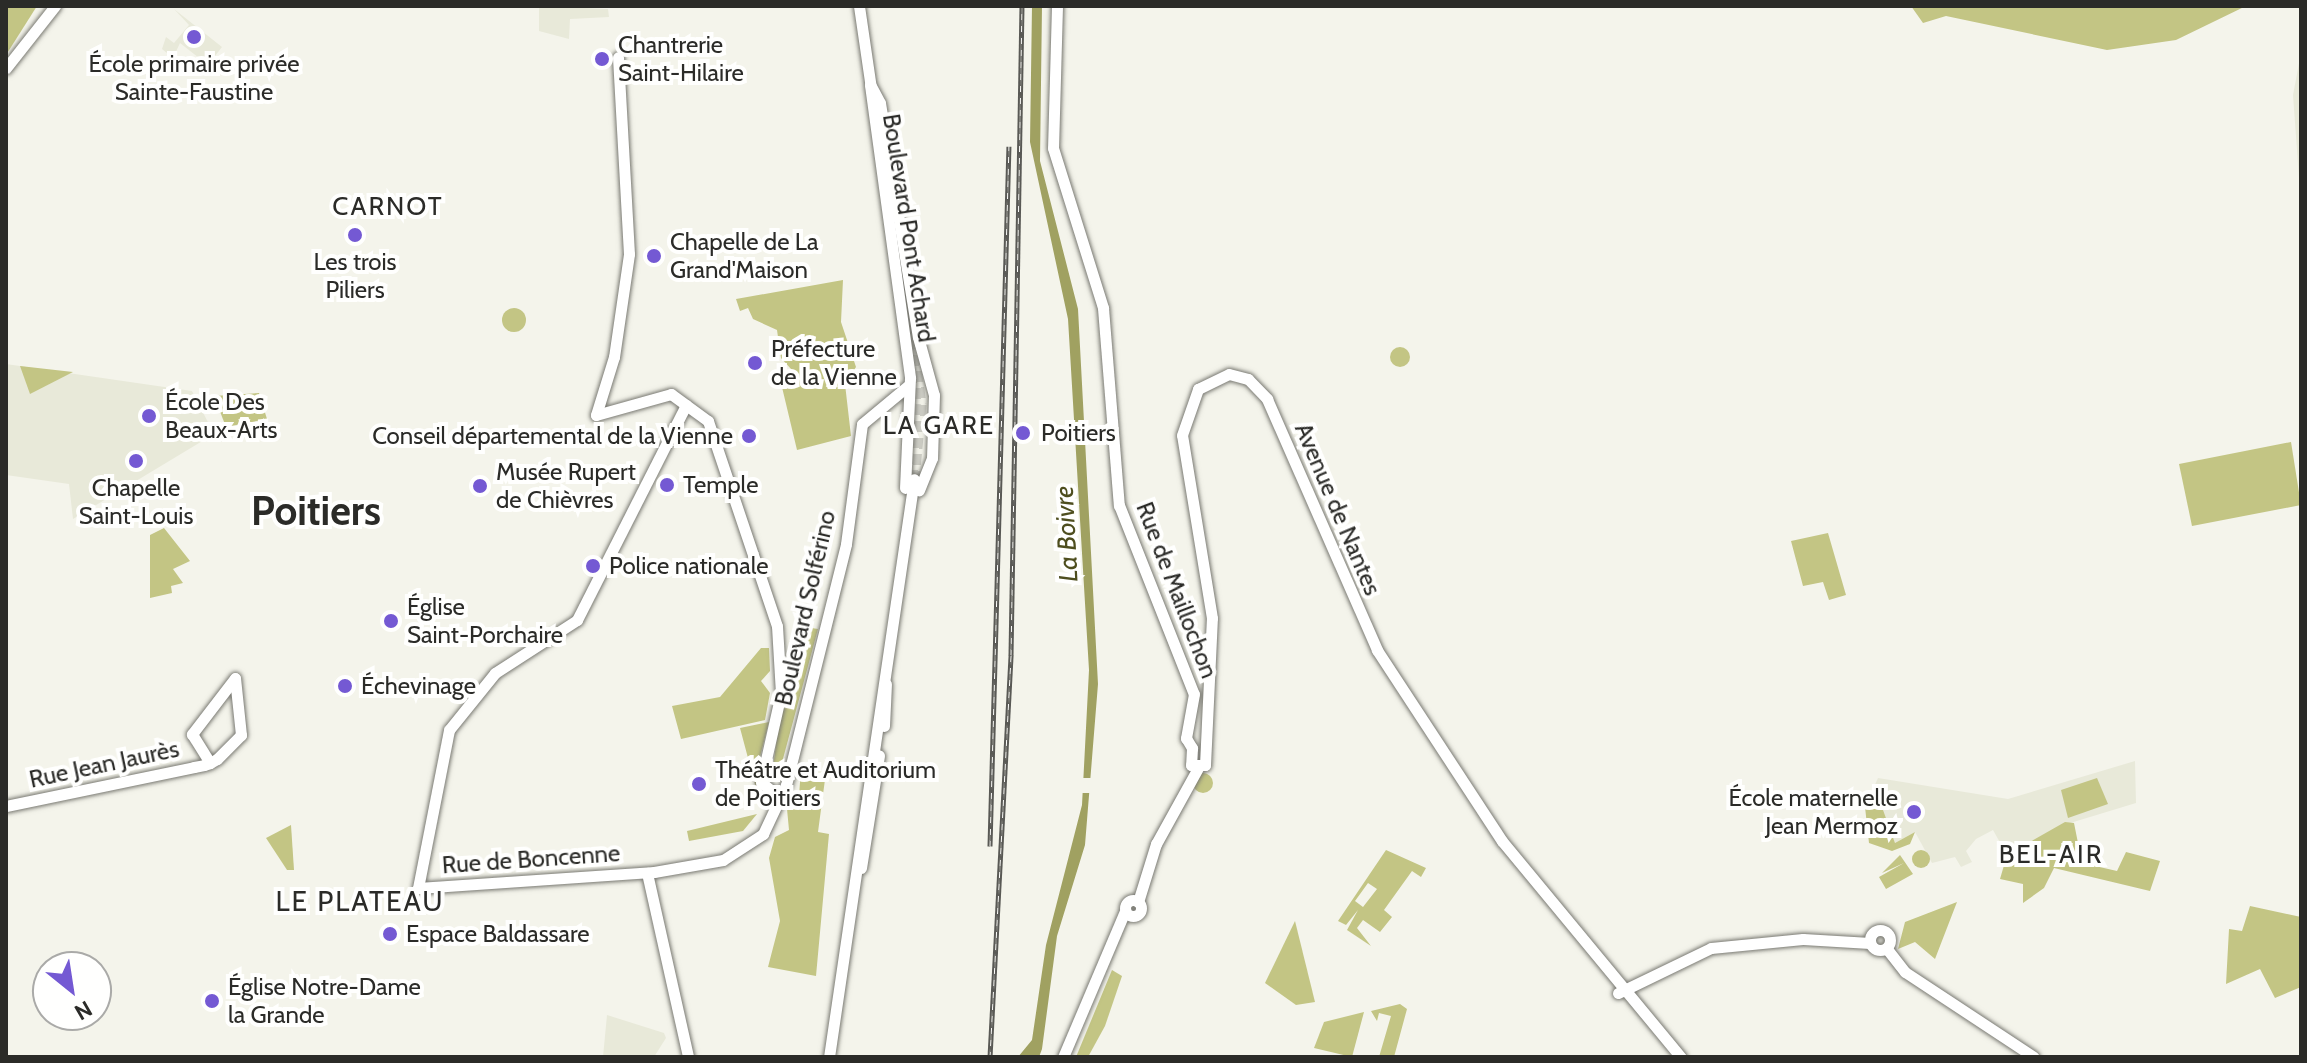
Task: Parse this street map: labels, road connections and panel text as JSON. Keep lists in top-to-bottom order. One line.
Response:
{"streets":{"street":["Boulevard Pont Achard","Avenue de Nantes","Rue de Maillochon","Boulevard Solférino","Rue Jean Jaurès","Rue de Boncenne"]},"crossings":[["Boulevard Pont Achard","Boulevard Solférino"],["Avenue de Nantes","Rue de Maillochon"],["Boulevard Solférino","Rue de Boncenne"]],"districts":["CARNOT","LA GARE","Poitiers","BEL-AIR","LE PLATEAU"],"water":["La Boivre"],"places":["École primaire privée Sainte-Faustine","Chantrerie Saint-Hilaire","Les trois Piliers","Chapelle de La Grand'Maison","Préfecture de la Vienne","École Des Beaux-Arts","Poitiers","Conseil départemental de la Vienne","Chapelle Saint-Louis","Temple","Musée Rupert de Chièvres","Police nationale","Église Saint-Porchaire","Échevinage","Théâtre et Auditorium de Poitiers","École maternelle Jean Mermoz","Espace Baldassare","Église Notre-Dame la Grande"],"north":"bottom right"}
